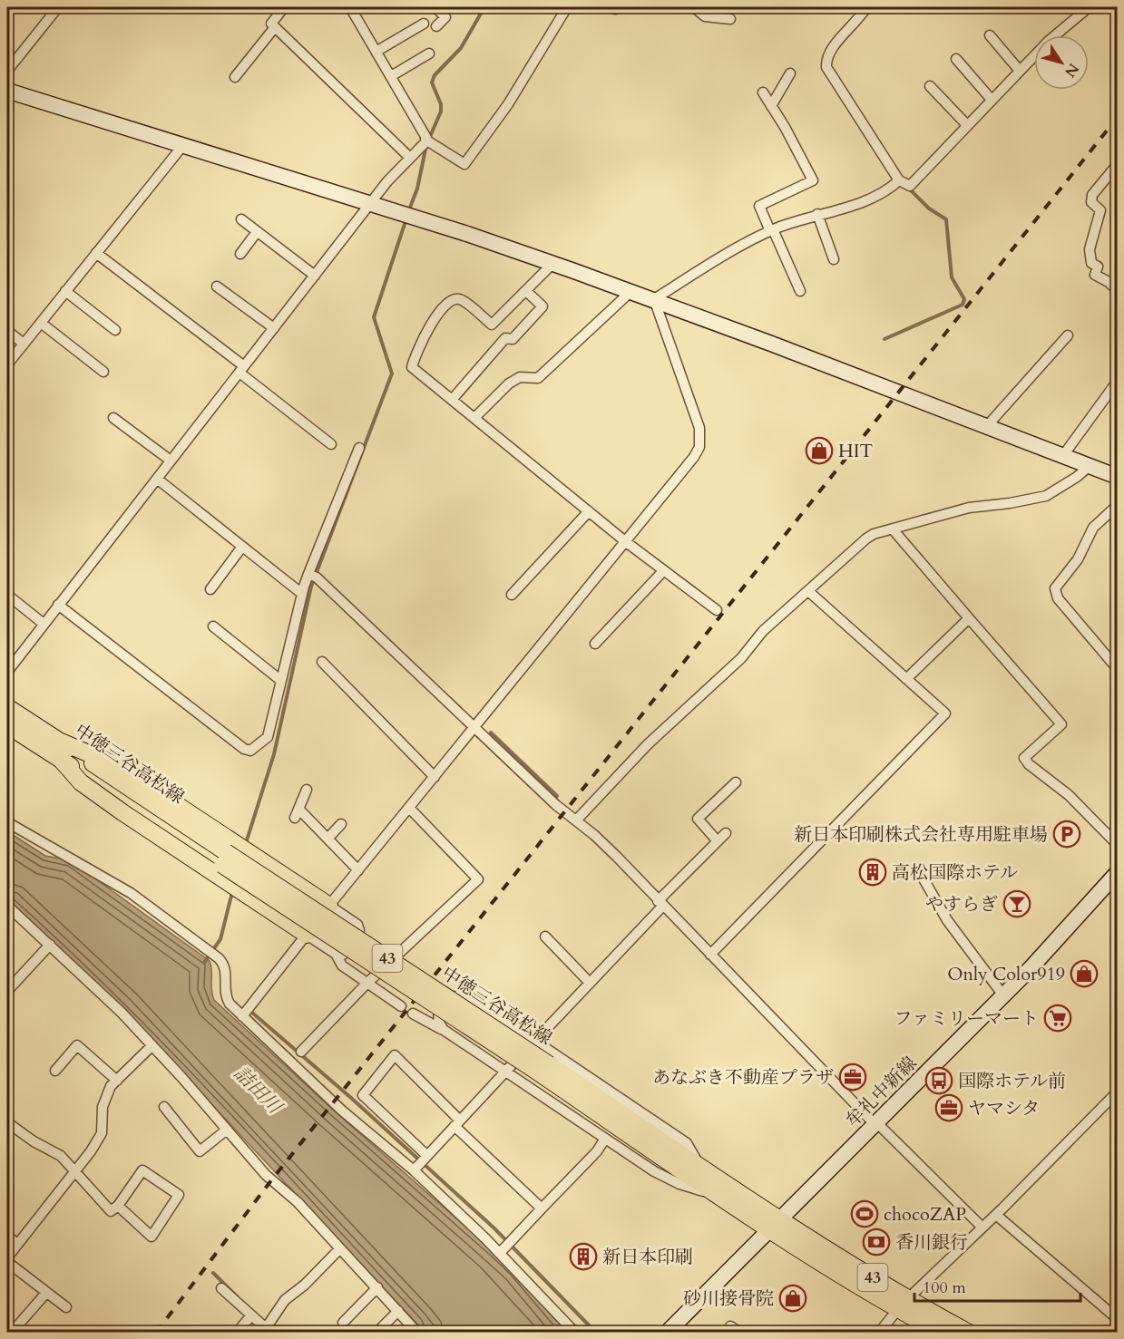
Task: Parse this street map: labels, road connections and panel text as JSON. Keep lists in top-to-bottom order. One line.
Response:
{"streets":{"main road":["中徳三谷高松線","43"],"street":["牟礼中新線"]},"crossings":[["中徳三谷高松線","牟礼中新線"]],"water":["詰田川"],"places":{"shop":["HIT","Only Color919","砂川接骨院"],"parking":["新日本印刷株式会社専用駐車場"],"building":["高松国際ホテル","新日本印刷"],"bar":["やすらぎ"],"supermarket":["ファミリーマート"],"office":["あなぶき不動産プラザ","ヤマシタ"],"bus stop":["国際ホテル前"],"sports":["chocoZAP"],"bank":["香川銀行"]},"scale_bar":"100 m","north":"bottom right"}
